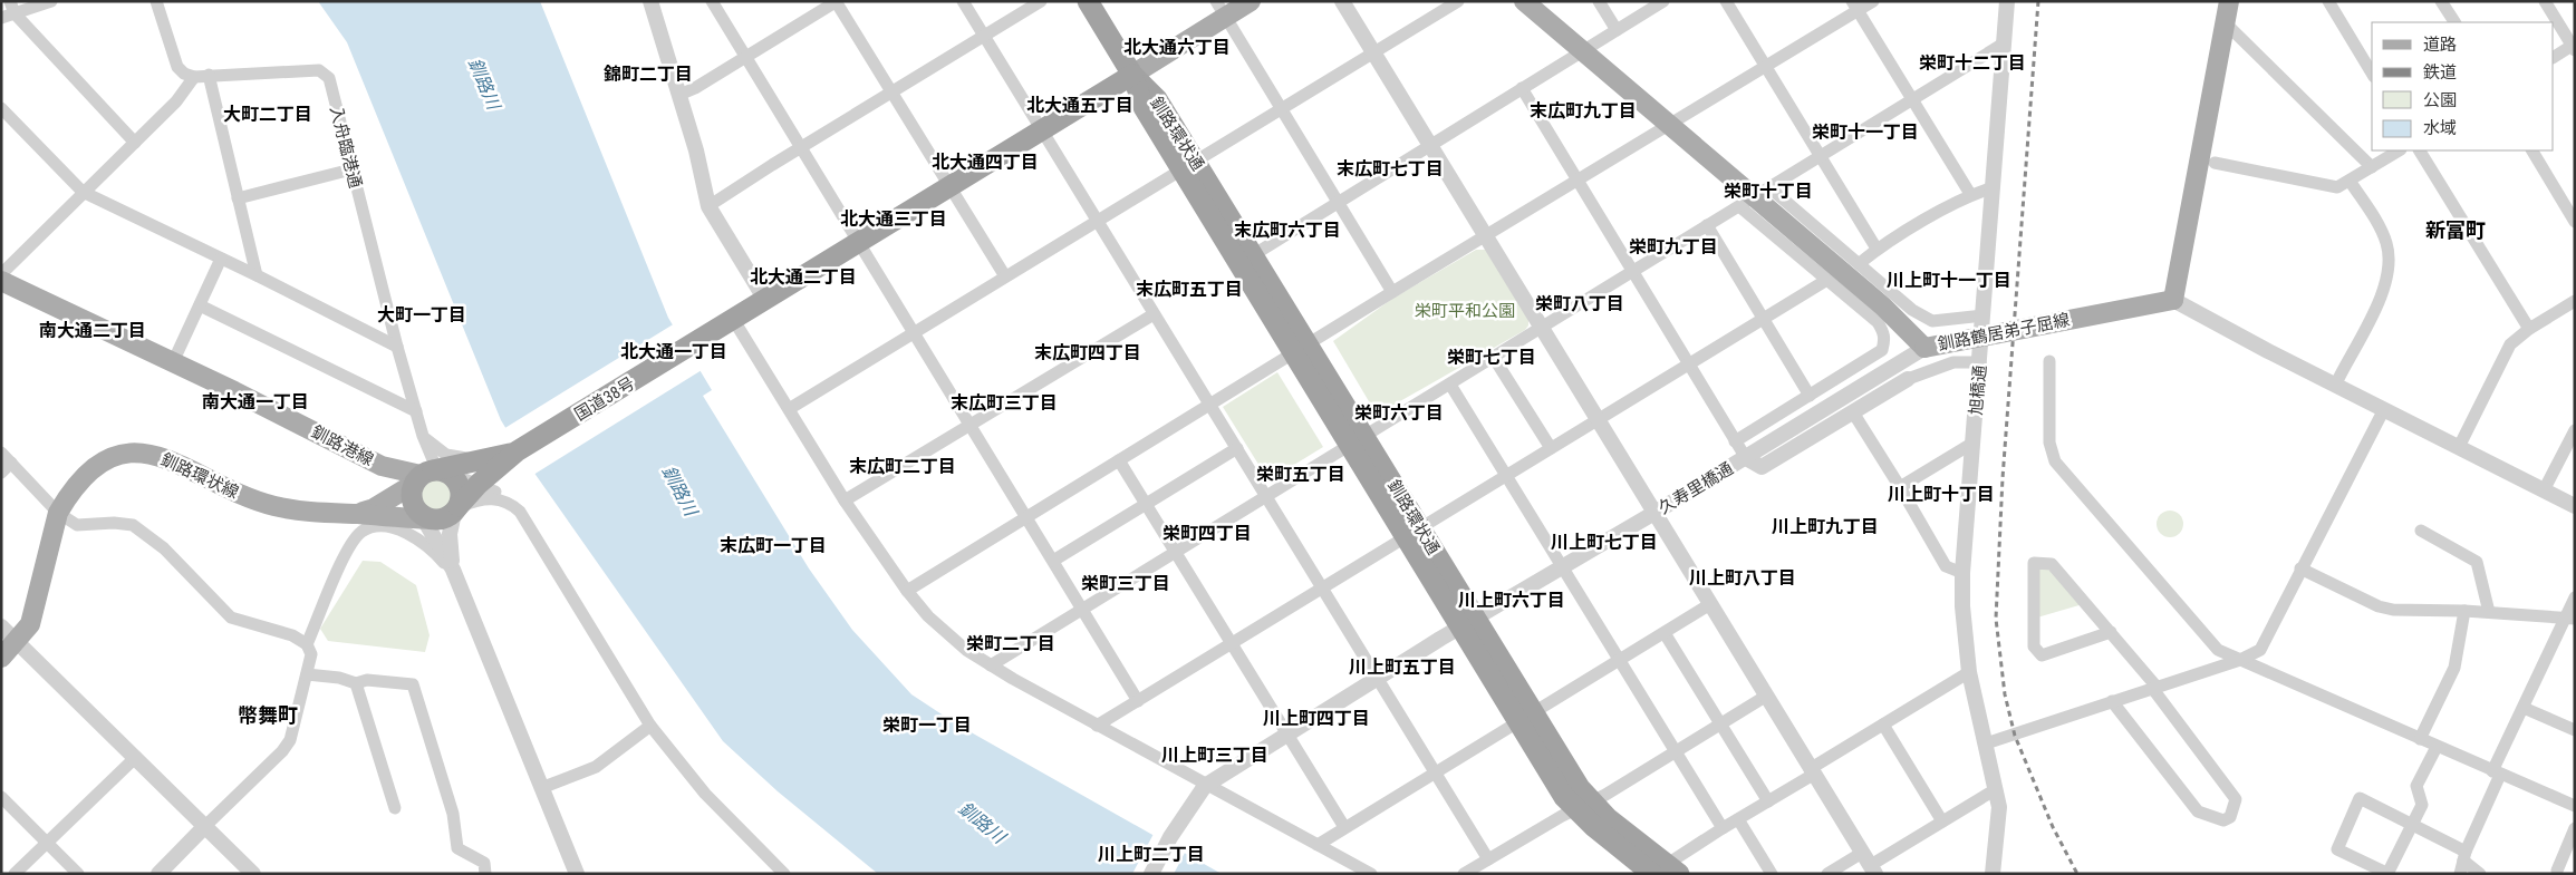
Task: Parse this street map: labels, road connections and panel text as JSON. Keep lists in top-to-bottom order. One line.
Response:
{"streets":{"highway":["釧路環状通","国道38号"],"main road":["釧路鶴居弟子屈線","釧路港線","釧路環状線"],"street":["入舟臨港通","旭橋通","久寿里橋通"]},"crossings":[["釧路環状通","国道38号"],["釧路環状通","久寿里橋通"],["入舟臨港通","国道38号"],["入舟臨港通","釧路港線"],["入舟臨港通","釧路環状線"],["釧路鶴居弟子屈線","久寿里橋通"],["国道38号","釧路港線"],["国道38号","釧路環状線"],["釧路港線","釧路環状線"]],"districts":["北大通六丁目","栄町十二丁目","錦町二丁目","北大通五丁目","末広町九丁目","大町二丁目","栄町十一丁目","北大通四丁目","末広町七丁目","栄町十丁目","北大通三丁目","末広町六丁目","新富町","栄町九丁目","北大通二丁目","川上町十一丁目","末広町五丁目","栄町八丁目","大町一丁目","南大通二丁目","北大通一丁目","末広町四丁目","栄町七丁目","南大通一丁目","末広町三丁目","栄町六丁目","末広町二丁目","栄町五丁目","川上町十丁目","川上町九丁目","栄町四丁目","川上町七丁目","末広町一丁目","川上町八丁目","栄町三丁目","川上町六丁目","栄町二丁目","川上町五丁目","幣舞町","川上町四丁目","栄町一丁目","川上町三丁目","川上町二丁目"],"water":["釧路川"],"parks":["栄町平和公園"],"legend":["道路","鉄道","公園","水域"]}
